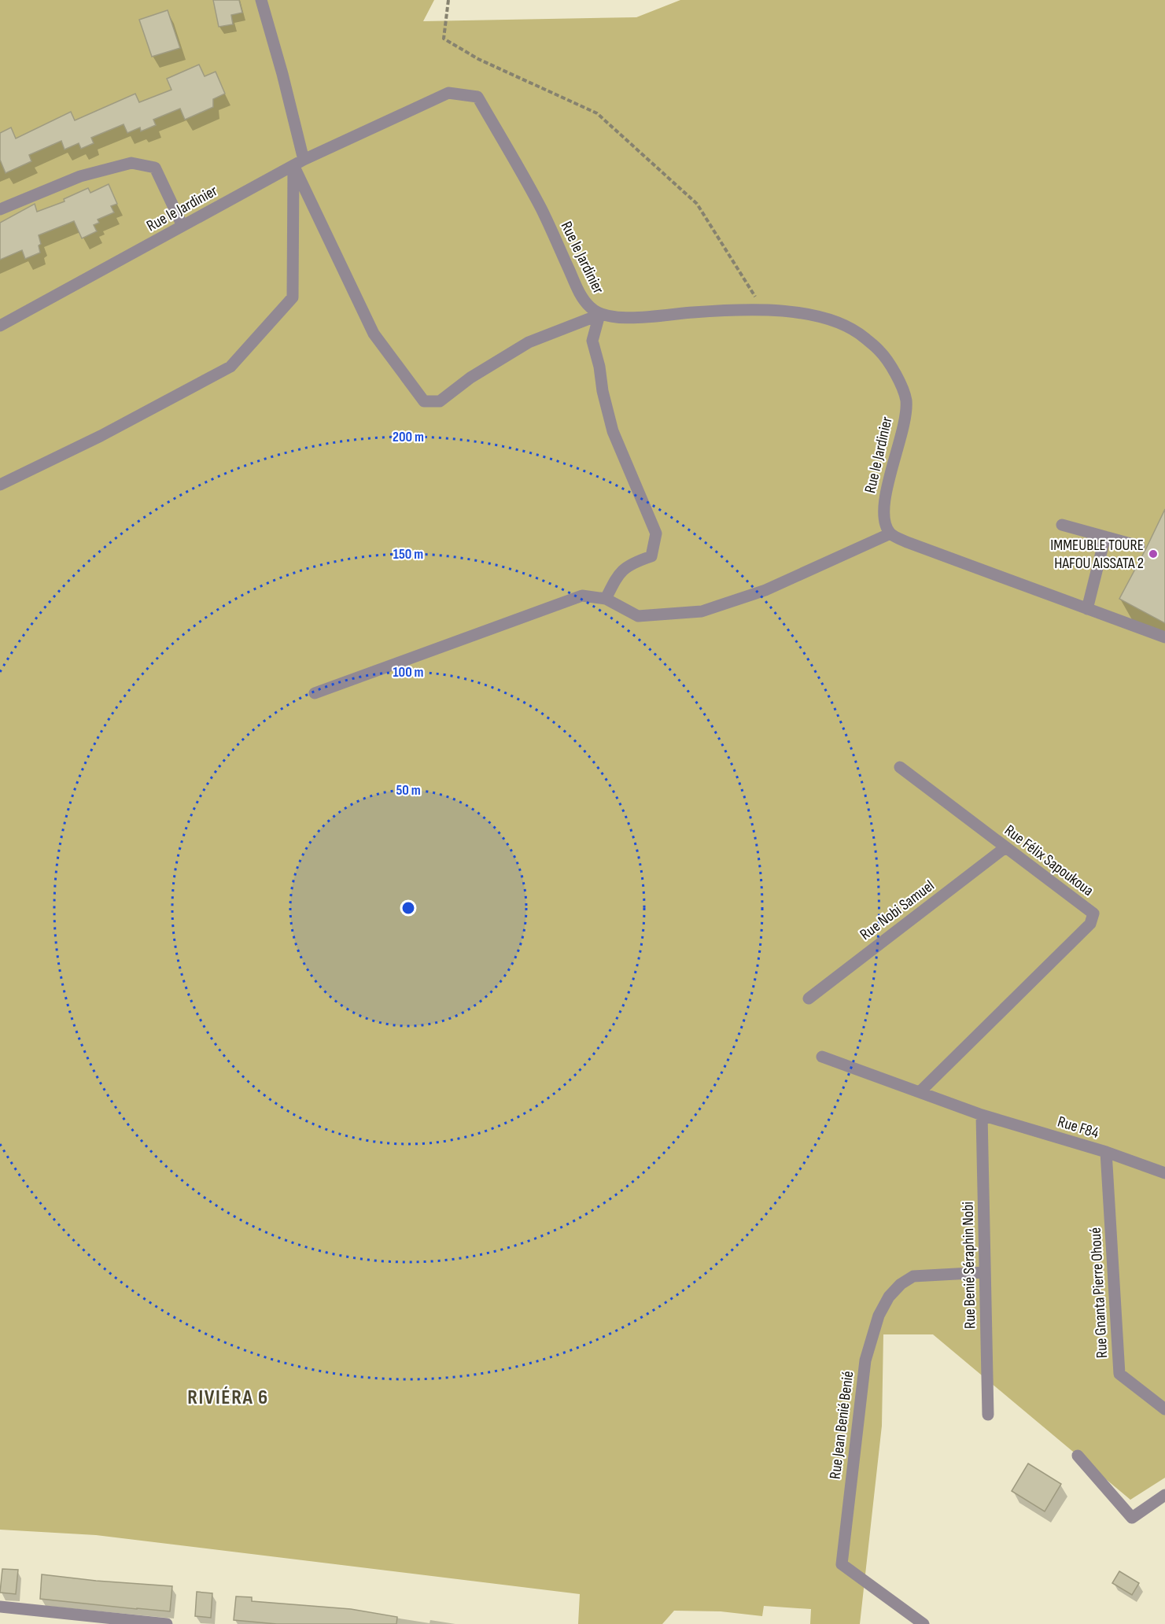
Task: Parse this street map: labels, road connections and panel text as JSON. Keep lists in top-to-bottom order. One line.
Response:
{"streets":{"street":["Rue le Jardinier","Rue Félix Sapoukoua","Rue Nobi Samuel","Rue F84","Rue Benié Séraphin Nobi","Rue Gnanta Pierre Ohoué","Rue Jean Benié Benié"]},"crossings":[["Rue Félix Sapoukoua","Rue Nobi Samuel"],["Rue Félix Sapoukoua","Rue F84"],["Rue F84","Rue Benié Séraphin Nobi"],["Rue F84","Rue Gnanta Pierre Ohoué"],["Rue Benié Séraphin Nobi","Rue Jean Benié Benié"]],"districts":["RIVIÉRA 6"],"places":["IMMEUBLE TOURE HAFOU AISSATA 2"],"rings":["200 m","150 m","100 m","50 m"]}
